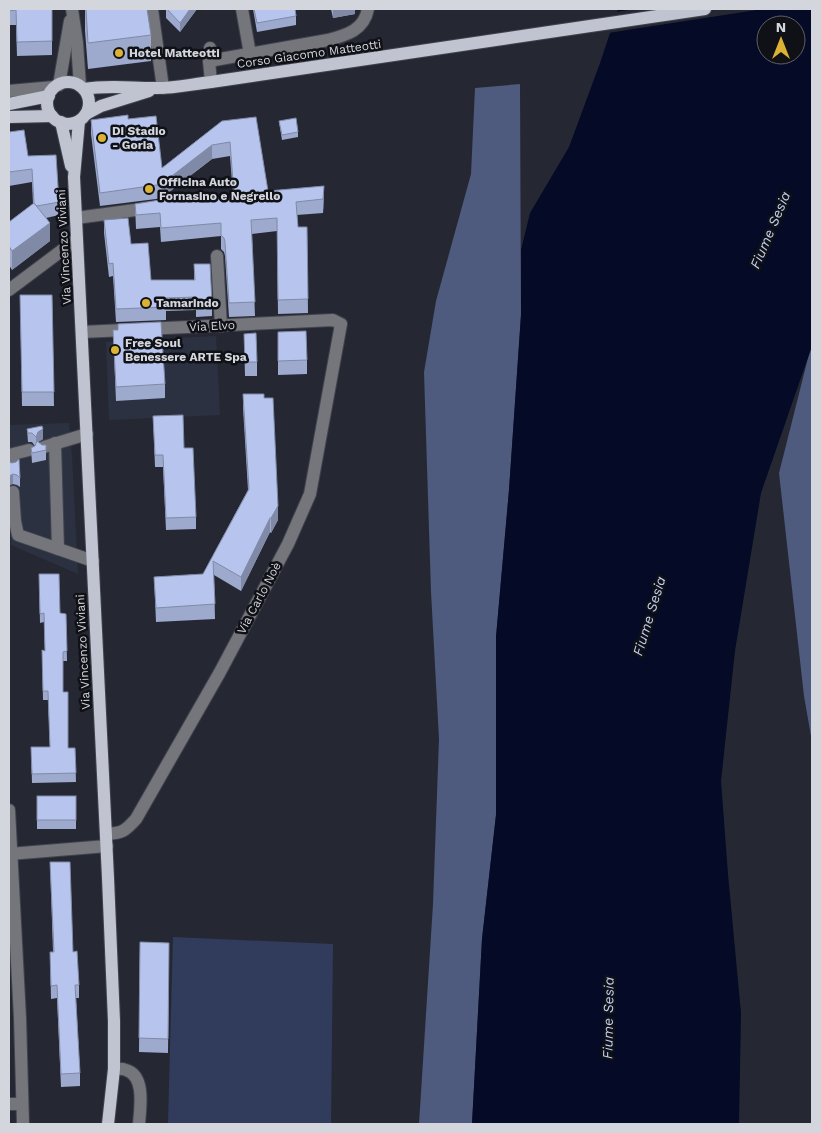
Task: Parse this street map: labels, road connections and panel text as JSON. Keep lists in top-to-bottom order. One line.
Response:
{"streets":{"main road":["Corso Giacomo Matteotti","Via Vincenzo Viviani"],"street":["Via Elvo","Via Carlo Noè"]},"crossings":[["Corso Giacomo Matteotti","Via Vincenzo Viviani"],["Via Vincenzo Viviani","Via Elvo"],["Via Vincenzo Viviani","Via Carlo Noè"],["Via Elvo","Via Carlo Noè"]],"water":["Fiume Sesia"],"places":["Hotel Matteotti","Di Stadio - Goria","Officina Auto Fornasino e Negrello","Tamarindo","Free Soul Benessere ARTE Spa"],"north":"top"}
